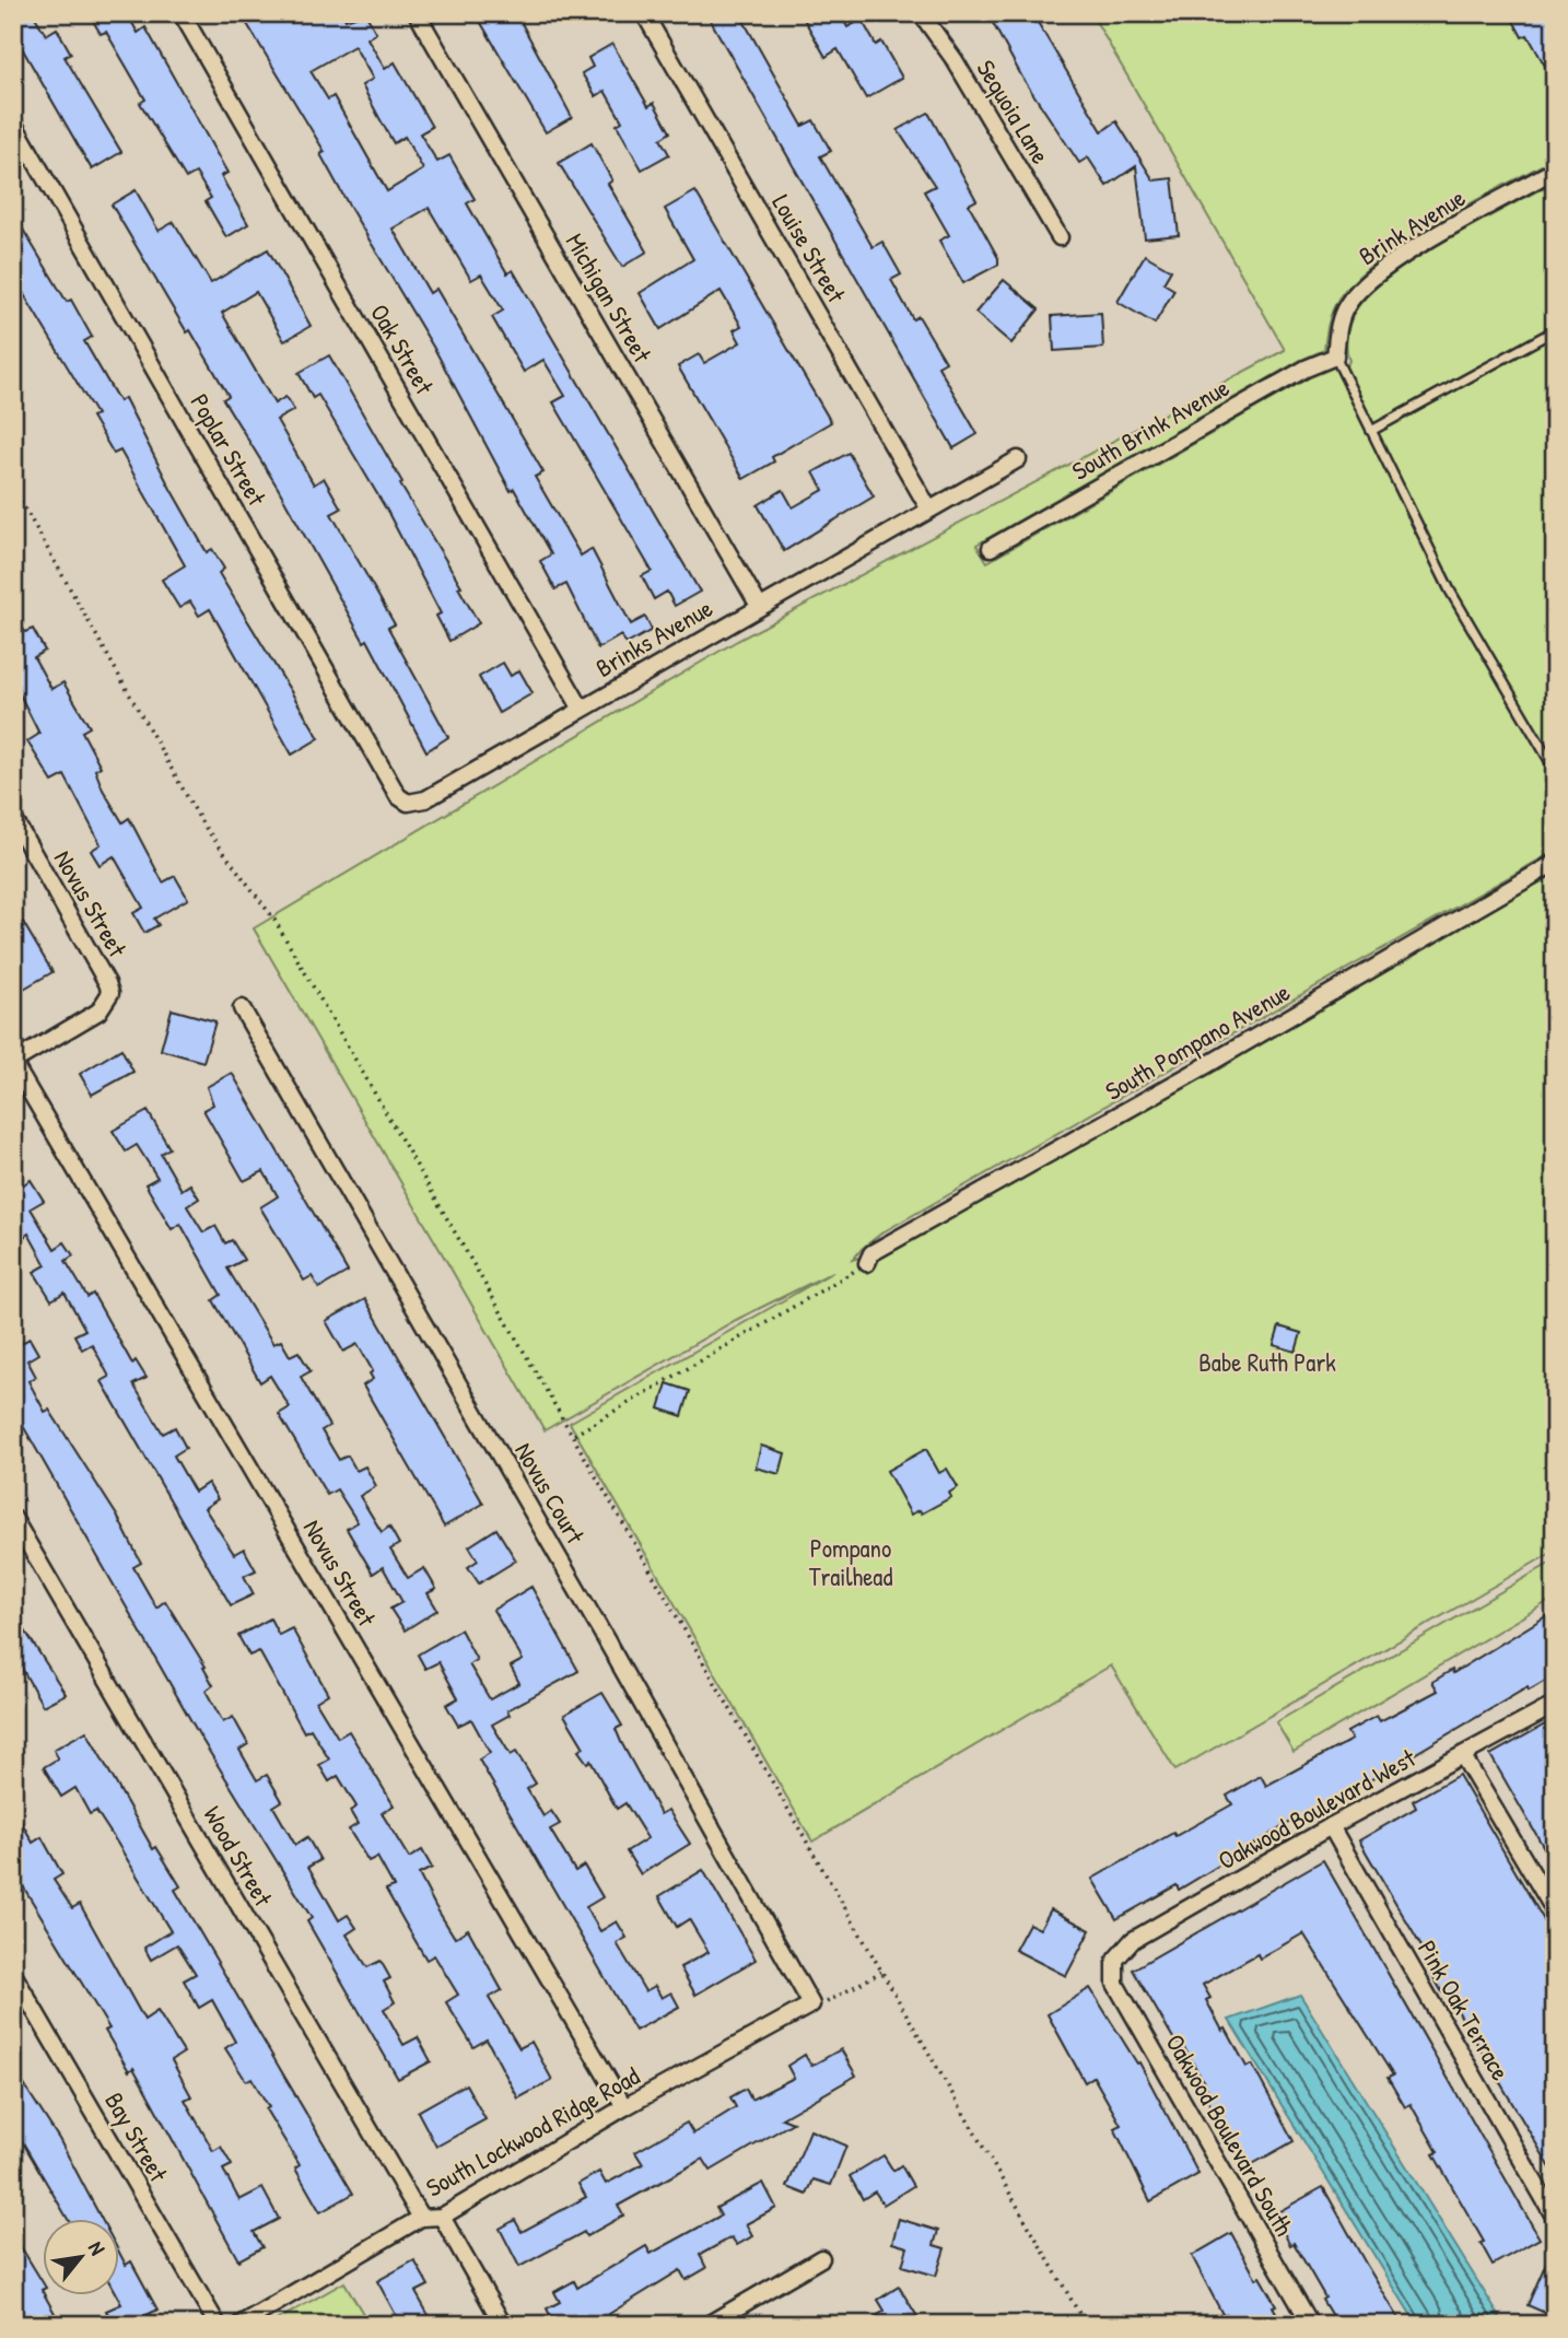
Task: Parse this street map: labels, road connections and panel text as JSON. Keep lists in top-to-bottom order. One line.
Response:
{"streets":{"street":["Sequoia Lane","Brink Avenue","Louise Street","Michigan Street","Oak Street","South Brink Avenue","Poplar Street","Brinks Avenue","Novus Street","South Pompano Avenue","Novus Court","Oakwood Boulevard West","Wood Street","Pink Oak Terrace","South Lockwood Ridge Road","Oakwood Boulevard South","Bay Street"]},"crossings":[["Brink Avenue","South Brink Avenue"],["Louise Street","Brinks Avenue"],["Michigan Street","Brinks Avenue"],["Oak Street","Brinks Avenue"],["Poplar Street","Brinks Avenue"],["Novus Street","South Lockwood Ridge Road"],["Novus Court","South Lockwood Ridge Road"],["Oakwood Boulevard West","Pink Oak Terrace"],["Oakwood Boulevard West","Oakwood Boulevard South"],["Wood Street","South Lockwood Ridge Road"]],"parks":["Babe Ruth Park","Pompano Trailhead"],"north":"top right"}
